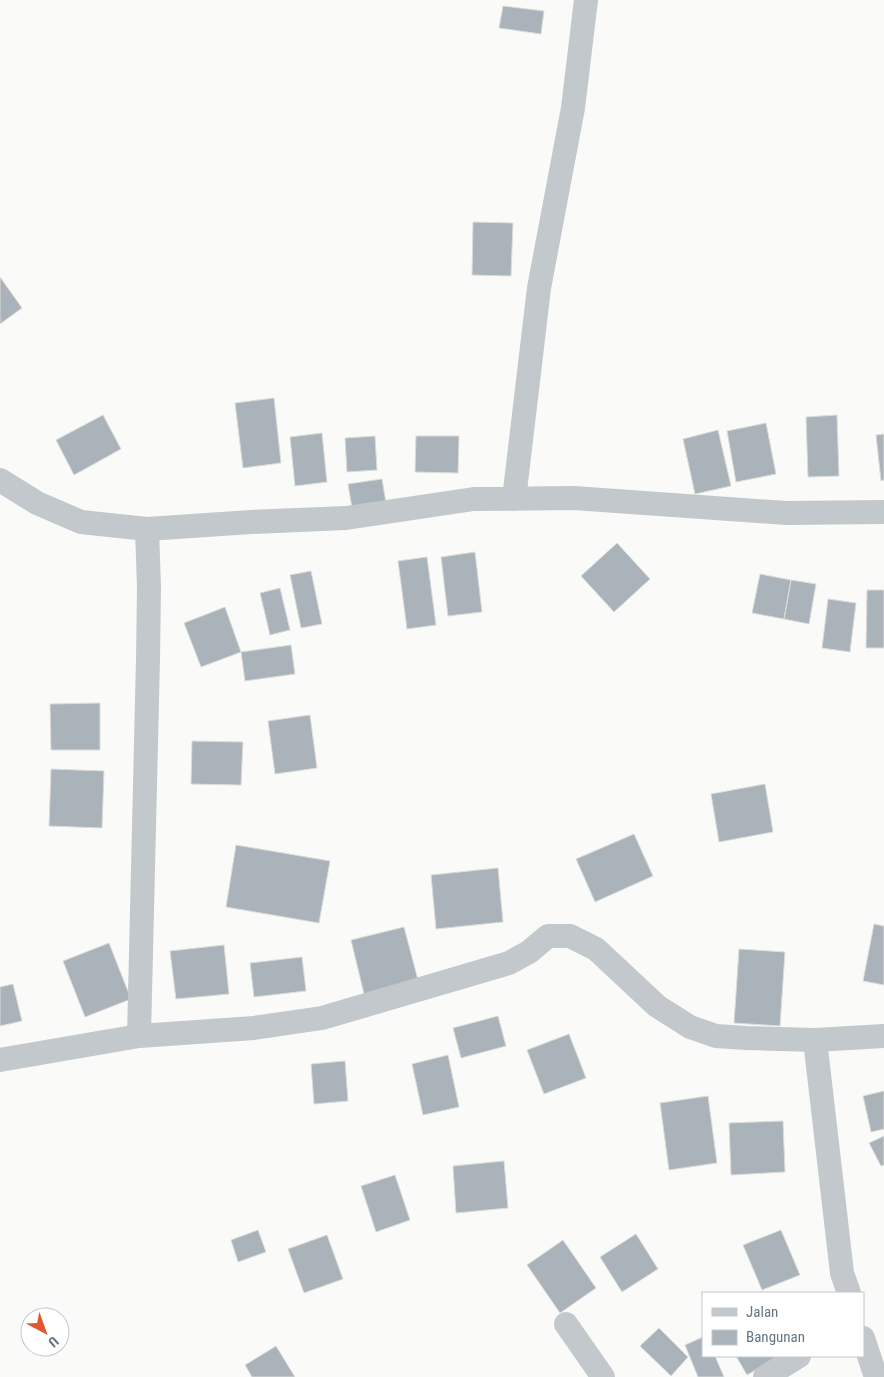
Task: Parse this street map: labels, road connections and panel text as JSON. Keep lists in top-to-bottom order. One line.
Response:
{"legend":["Jalan","Bangunan"],"north":"bottom right"}
